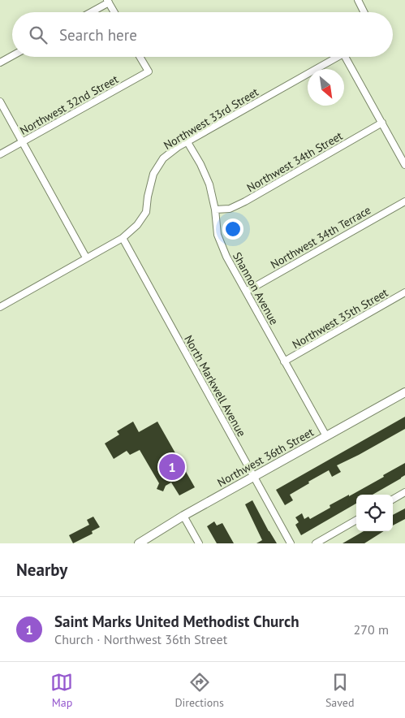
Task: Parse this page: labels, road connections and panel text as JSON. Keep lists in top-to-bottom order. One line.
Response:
{"streets":{"street":["Northwest 32nd Street","Northwest 33rd Street","Northwest 34th Street","Northwest 34th Terrace","Shannon Avenue","Northwest 35th Street","North Markwell Avenue","Northwest 36th Street"]},"crossings":[["Northwest 33rd Street","Shannon Avenue"],["Northwest 33rd Street","North Markwell Avenue"],["Northwest 34th Street","Shannon Avenue"],["Northwest 34th Terrace","Shannon Avenue"],["Shannon Avenue","Northwest 35th Street"],["Shannon Avenue","Northwest 36th Street"],["North Markwell Avenue","Northwest 36th Street"]],"north":"bottom right","page":{"search":"Search here","pins":"1","heading":"Nearby","list":[{"mark":"1","name":"Saint Marks United Methodist Church","note":"Church · Northwest 36th Street","value":"270 m"}],"nav":["Map","Directions","Saved"]}}
